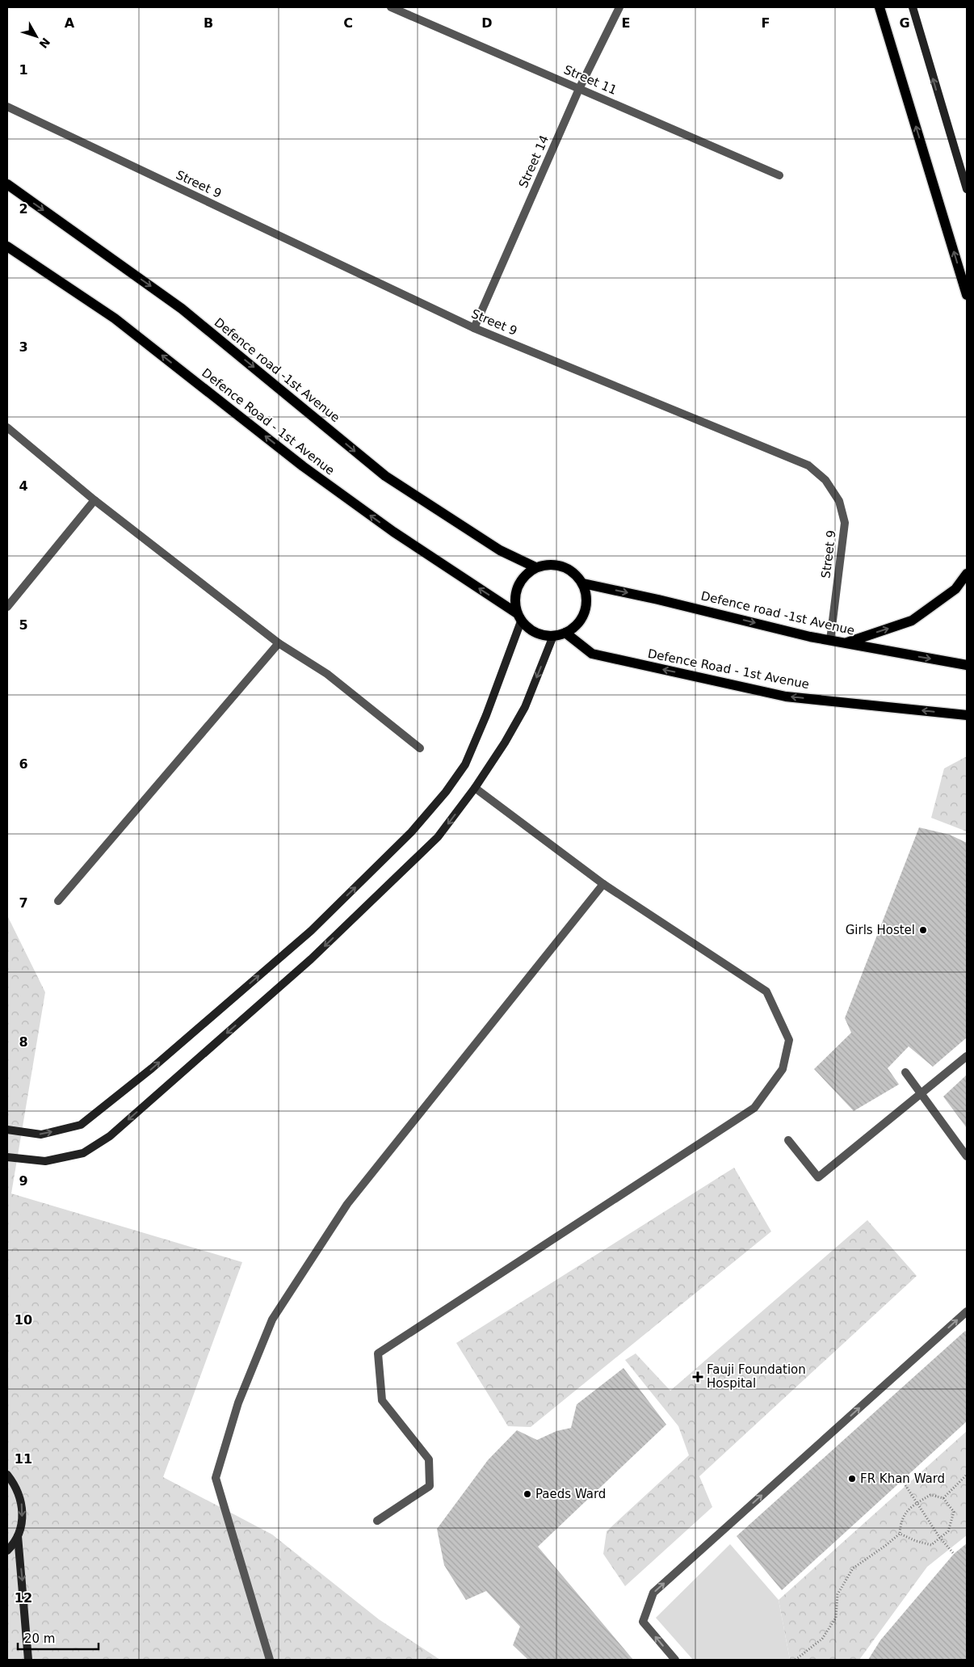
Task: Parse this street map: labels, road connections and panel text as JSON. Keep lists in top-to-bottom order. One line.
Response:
{"streets":{"main road":["Defence road -1st Avenue","Defence Road - 1st Avenue"],"street":["Street 11","Street 14","Street 9"]},"crossings":[["Street 11","Street 14"],["Street 14","Street 9"],["Street 9","Defence road -1st Avenue"],["Defence road -1st Avenue","Defence Road - 1st Avenue"]],"one_way":["Defence road -1st Avenue","Defence Road - 1st Avenue"],"places":{"other":["Girls Hostel","FR Khan Ward","Paeds Ward"],"health":["Fauji Foundation Hospital"]},"scale_bar":"20 m","north":"bottom right","grid":{"columns":["A","B","C","D","E","F","G"],"rows":["1","2","3","4","5","6","7","8","9","10","11","12"]}}
